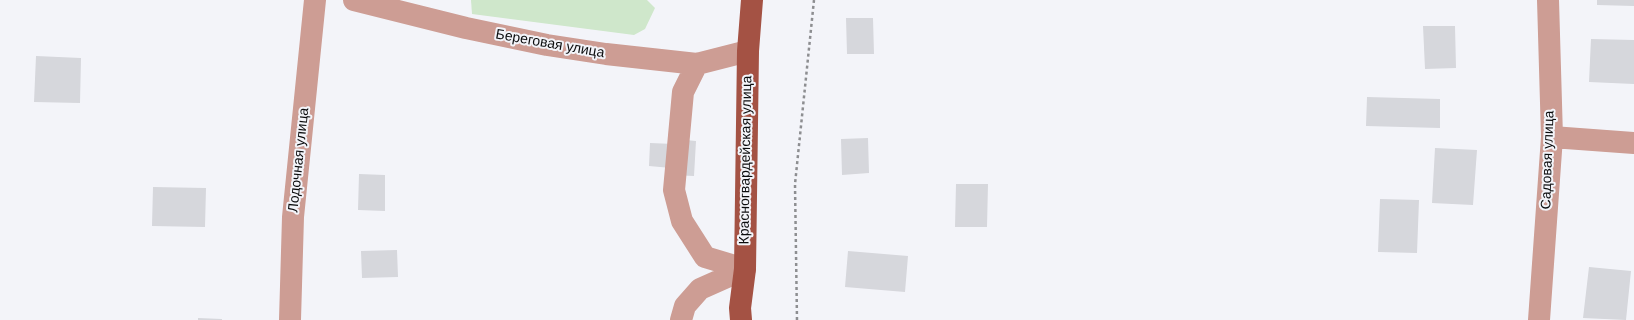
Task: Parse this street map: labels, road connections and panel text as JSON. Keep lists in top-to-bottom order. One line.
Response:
{"streets":{"main road":["Красногвардейская улица"],"street":["Береговая улица","Лодочная улица","Садовая улица"]},"crossings":[["Береговая улица","Красногвардейская улица"]]}
